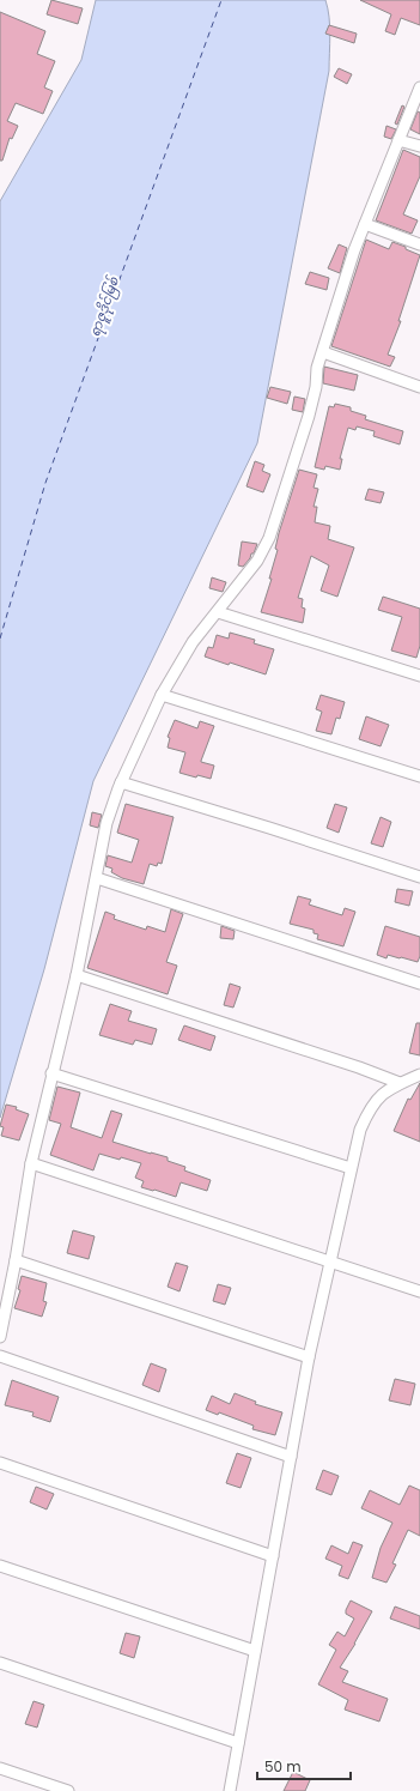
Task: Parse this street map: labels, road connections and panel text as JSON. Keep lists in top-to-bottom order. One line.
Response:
{"water":["ရာဇူဒိုင်မြစ်"],"scale_bar":"50 m"}
